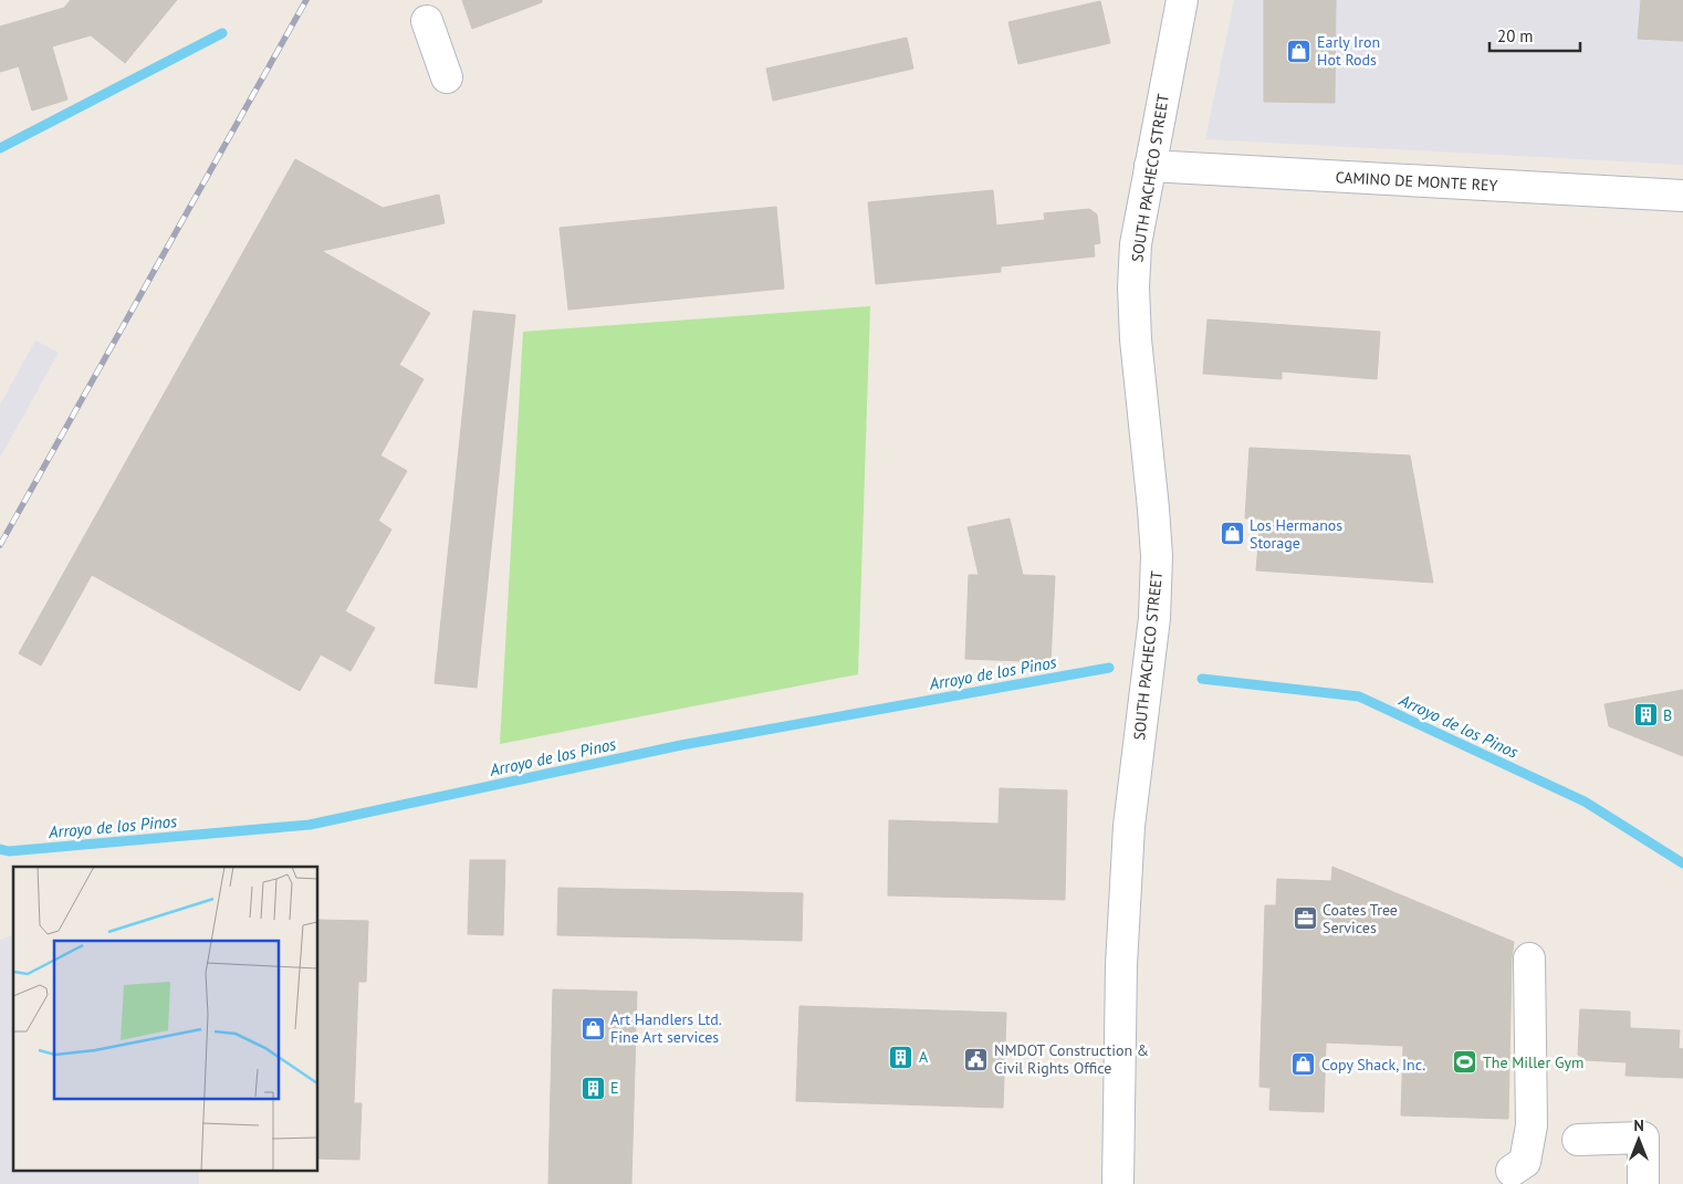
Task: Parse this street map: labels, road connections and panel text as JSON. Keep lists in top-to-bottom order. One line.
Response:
{"streets":{"street":["SOUTH PACHECO STREET","CAMINO DE MONTE REY"]},"crossings":[["SOUTH PACHECO STREET","CAMINO DE MONTE REY"]],"water":["Arroyo de los Pinos"],"places":{"shop":["Early Iron Hot Rods","Los Hermanos Storage","Art Handlers Ltd. Fine Art services","Copy Shack, Inc."],"building":["B","A","E"],"office":["Coates Tree Services"],"public building":["NMDOT Construction & Civil Rights Office"],"sports":["The Miller Gym"]},"scale_bar":"20 m","north":"top"}
